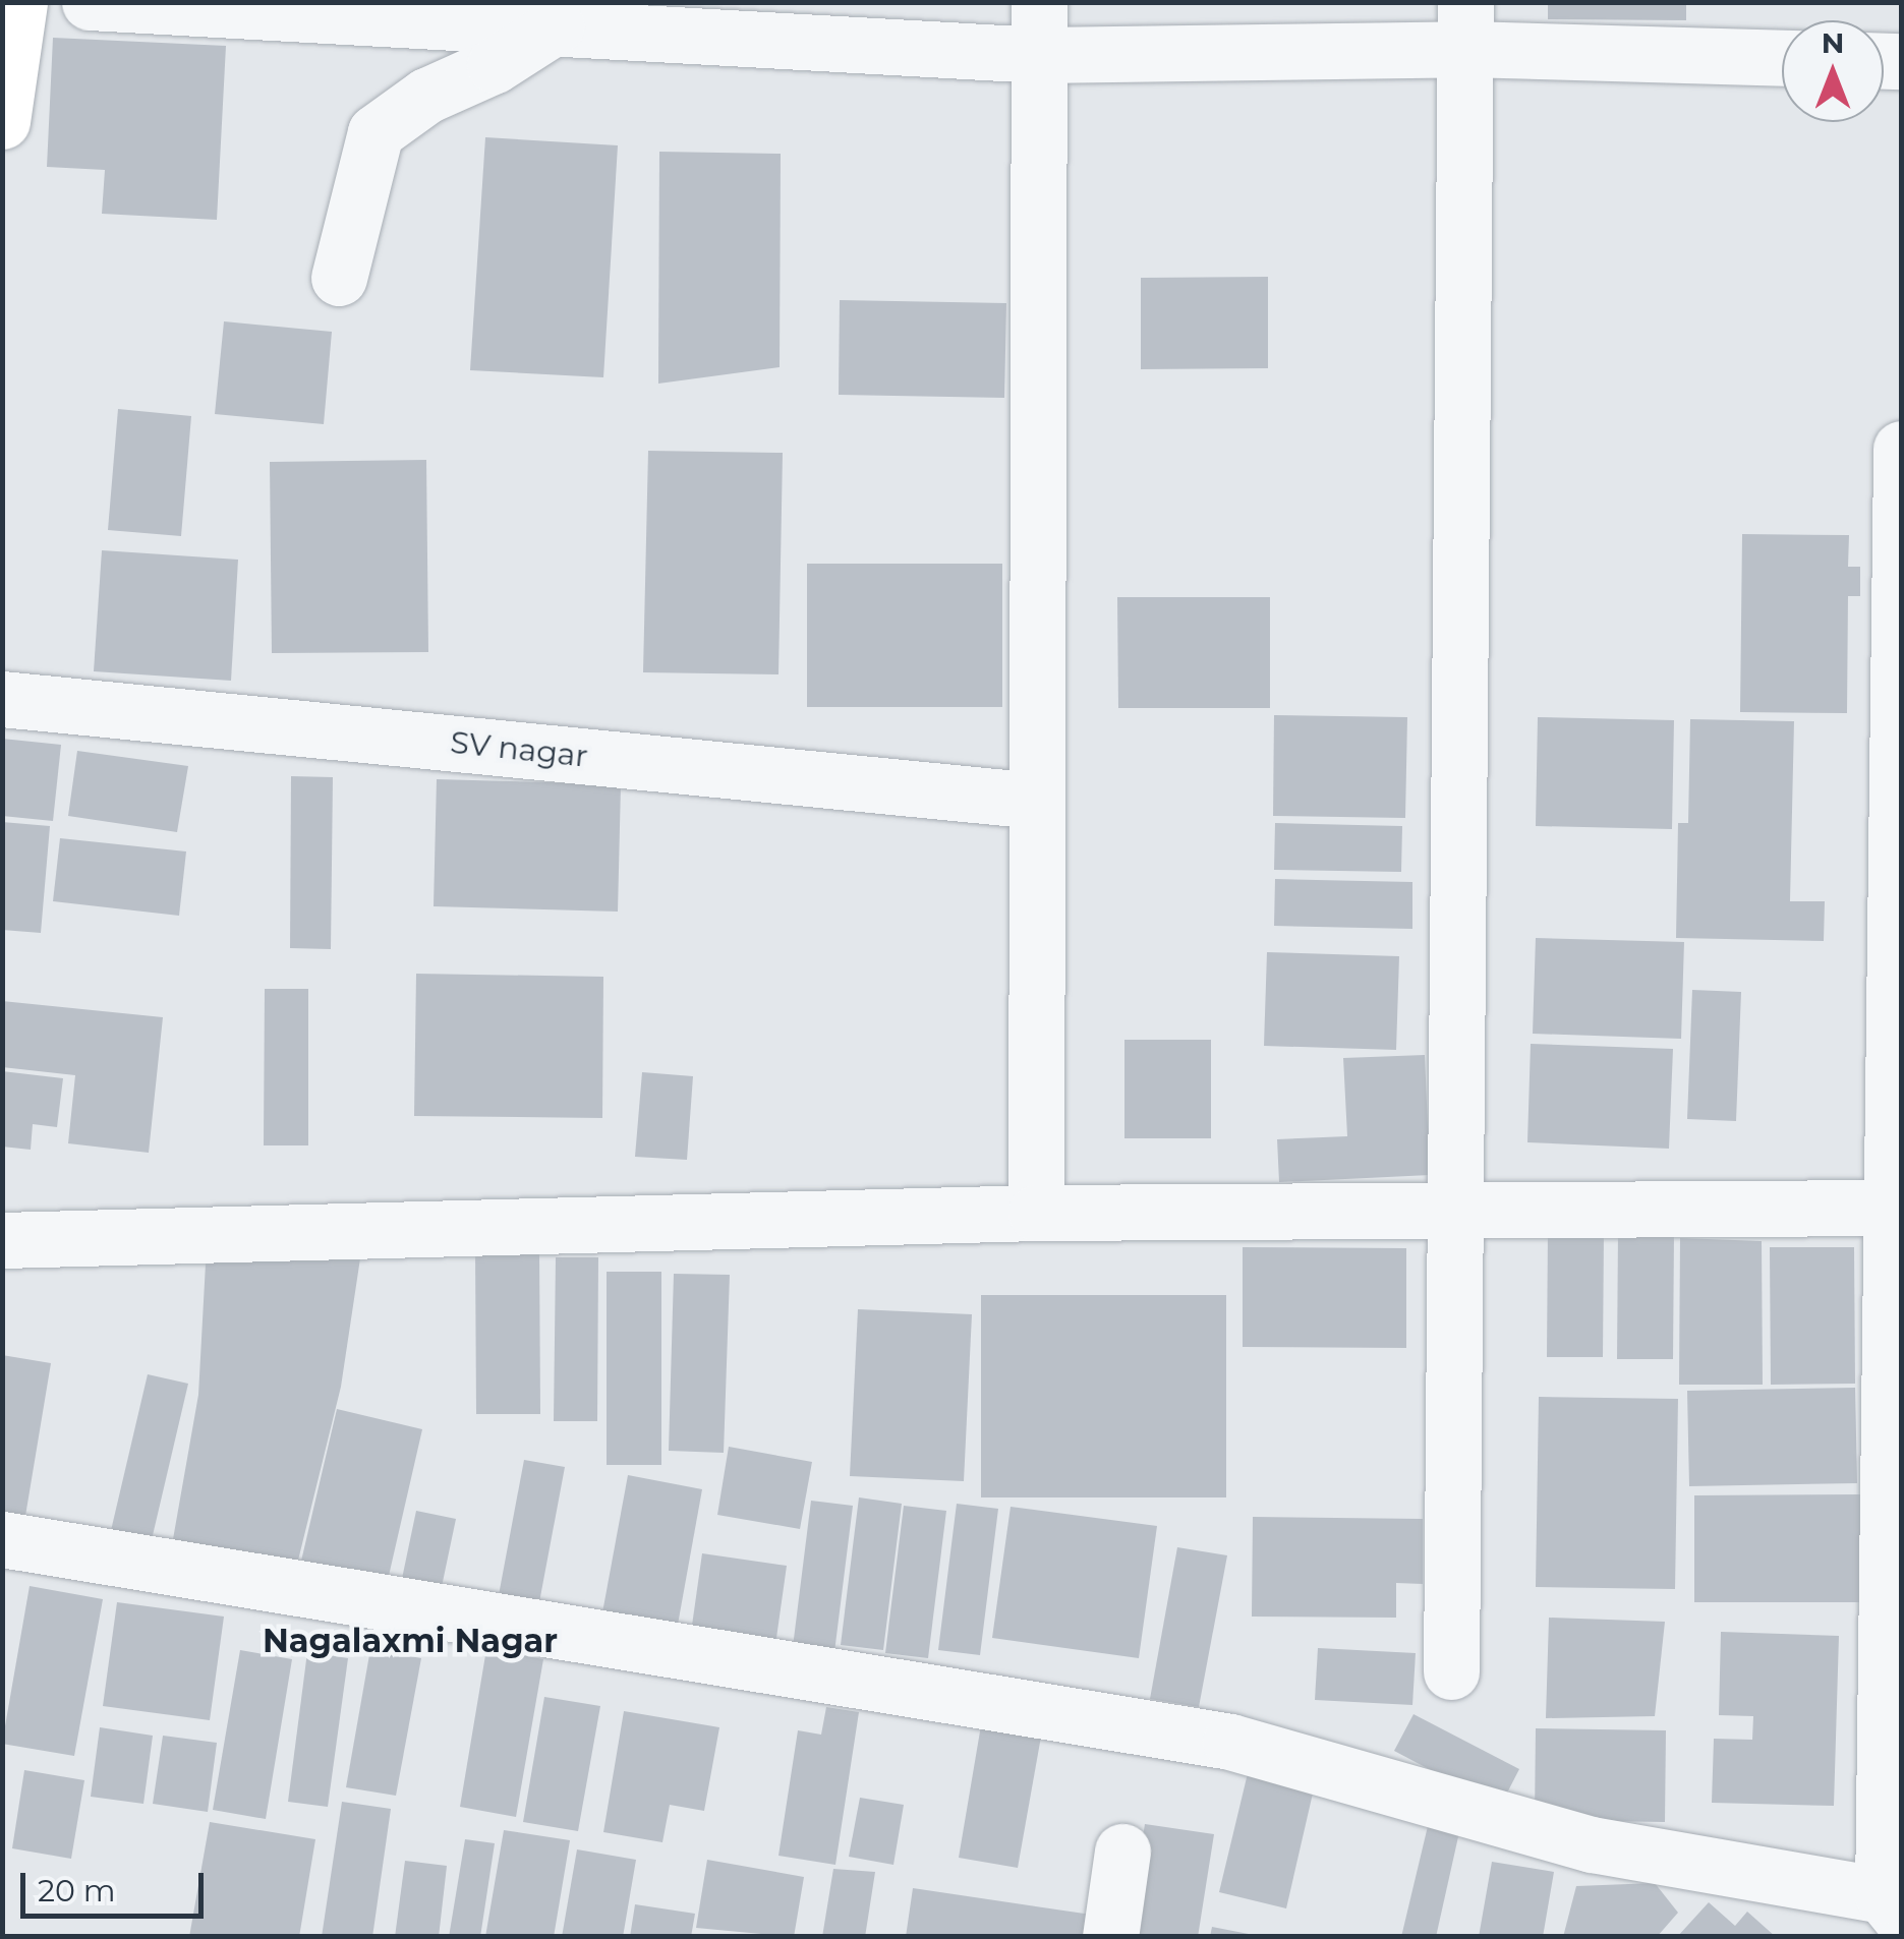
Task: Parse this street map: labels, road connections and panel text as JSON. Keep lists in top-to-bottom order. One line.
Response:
{"streets":{"street":["SV nagar"]},"districts":["Nagalaxmi Nagar"],"scale_bar":"20 m","north":"top"}
